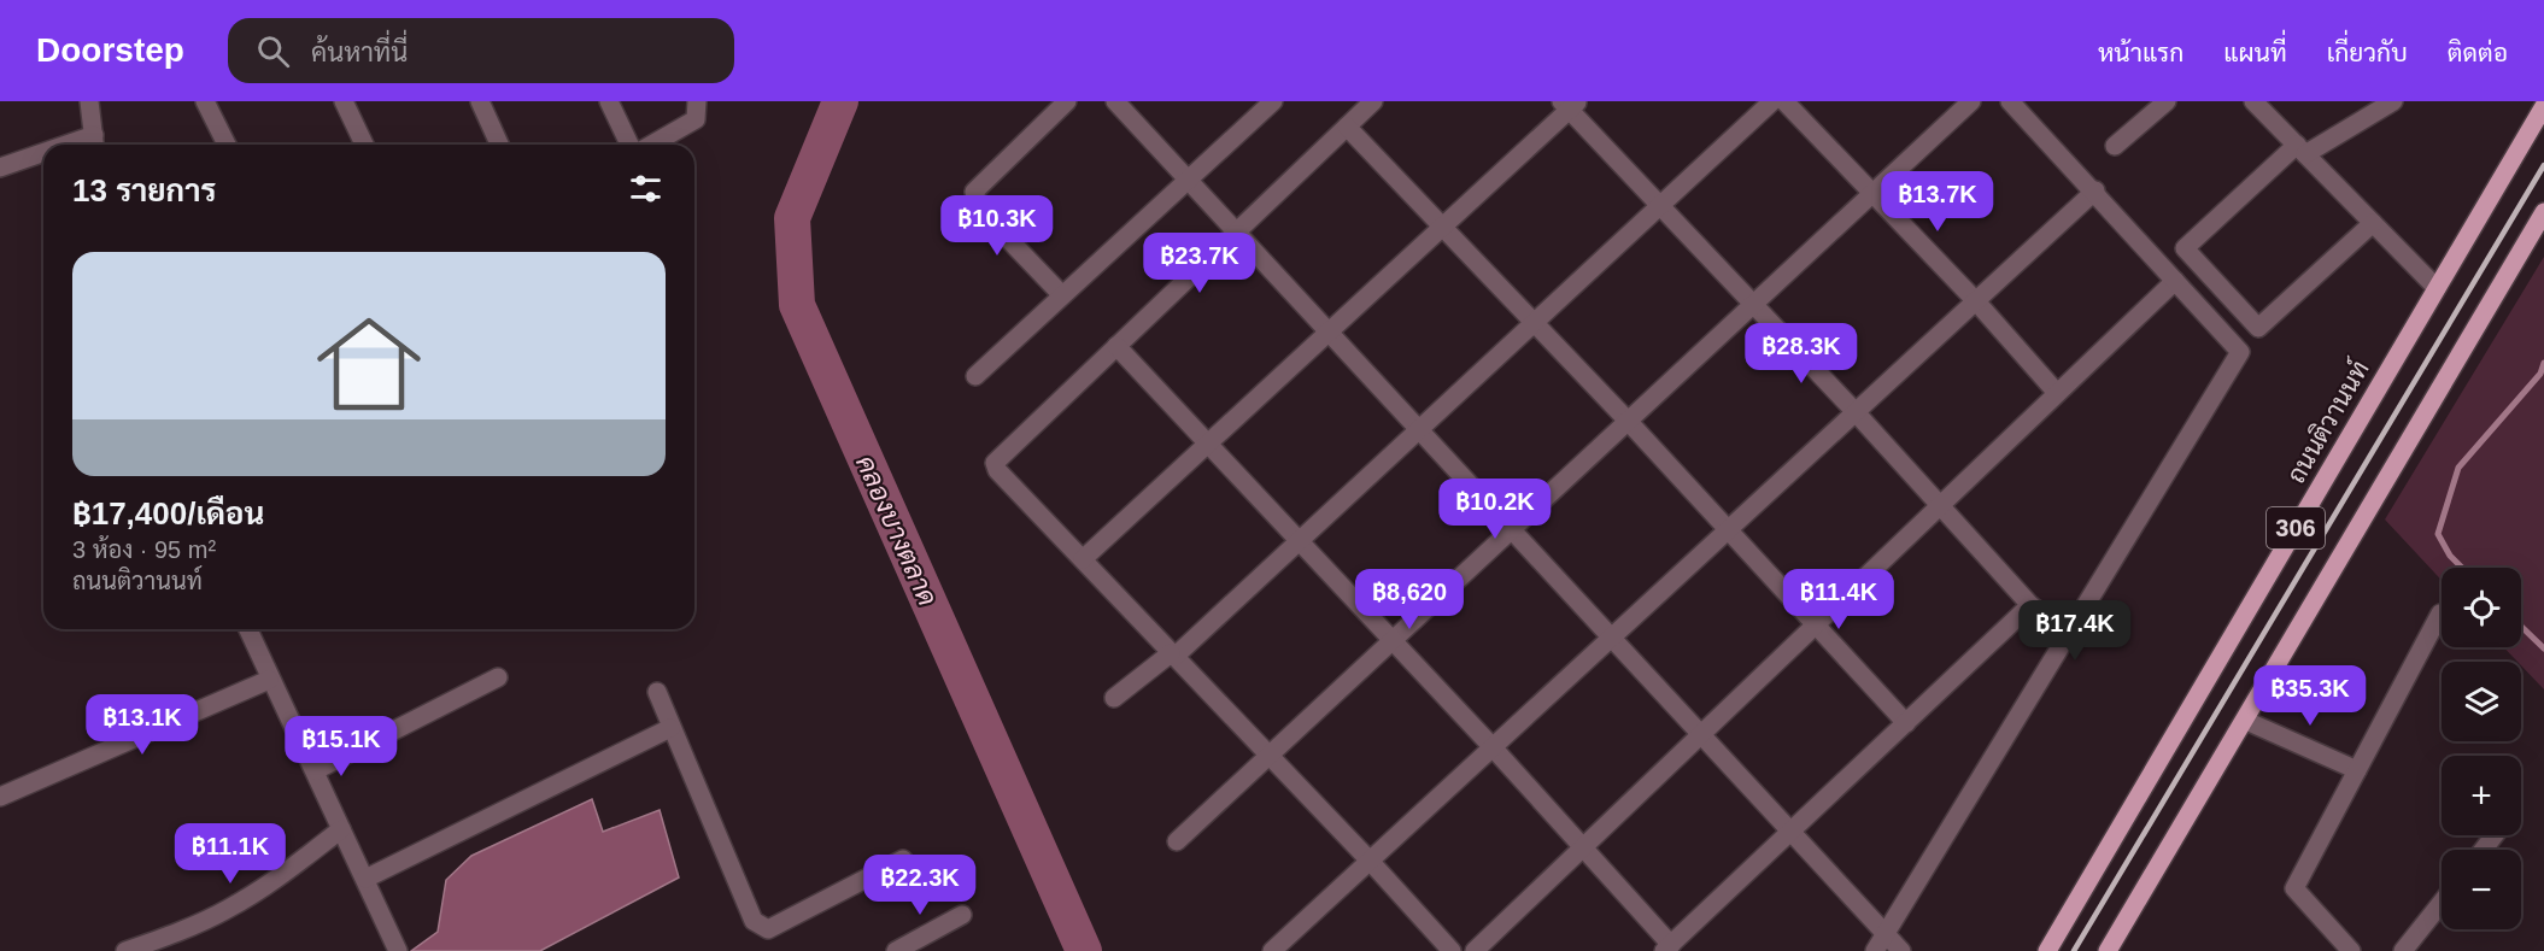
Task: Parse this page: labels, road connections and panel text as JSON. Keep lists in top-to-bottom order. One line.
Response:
{"streets":{"main road":["ถนนติวานนท์","306"]},"water":["คลองบางตลาด"],"page":{"header":"Doorstep","search":"ค้นหาที่นี่","nav":["หน้าแรก","แผนที่","เกี่ยวกับ","ติดต่อ"],"heading":"13 รายการ","price":["฿13.7K","฿10.3K","฿23.7K","฿28.3K","฿10.2K","฿8,620","฿11.4K","฿17.4K","฿35.3K","฿13.1K","฿15.1K","฿11.1K","฿22.3K"],"list":[{"name":"฿17,400/เดือน","note":"3 ห้อง · 95 m² · ถนนติวานนท์"}],"map_buttons":["+","−"]}}
